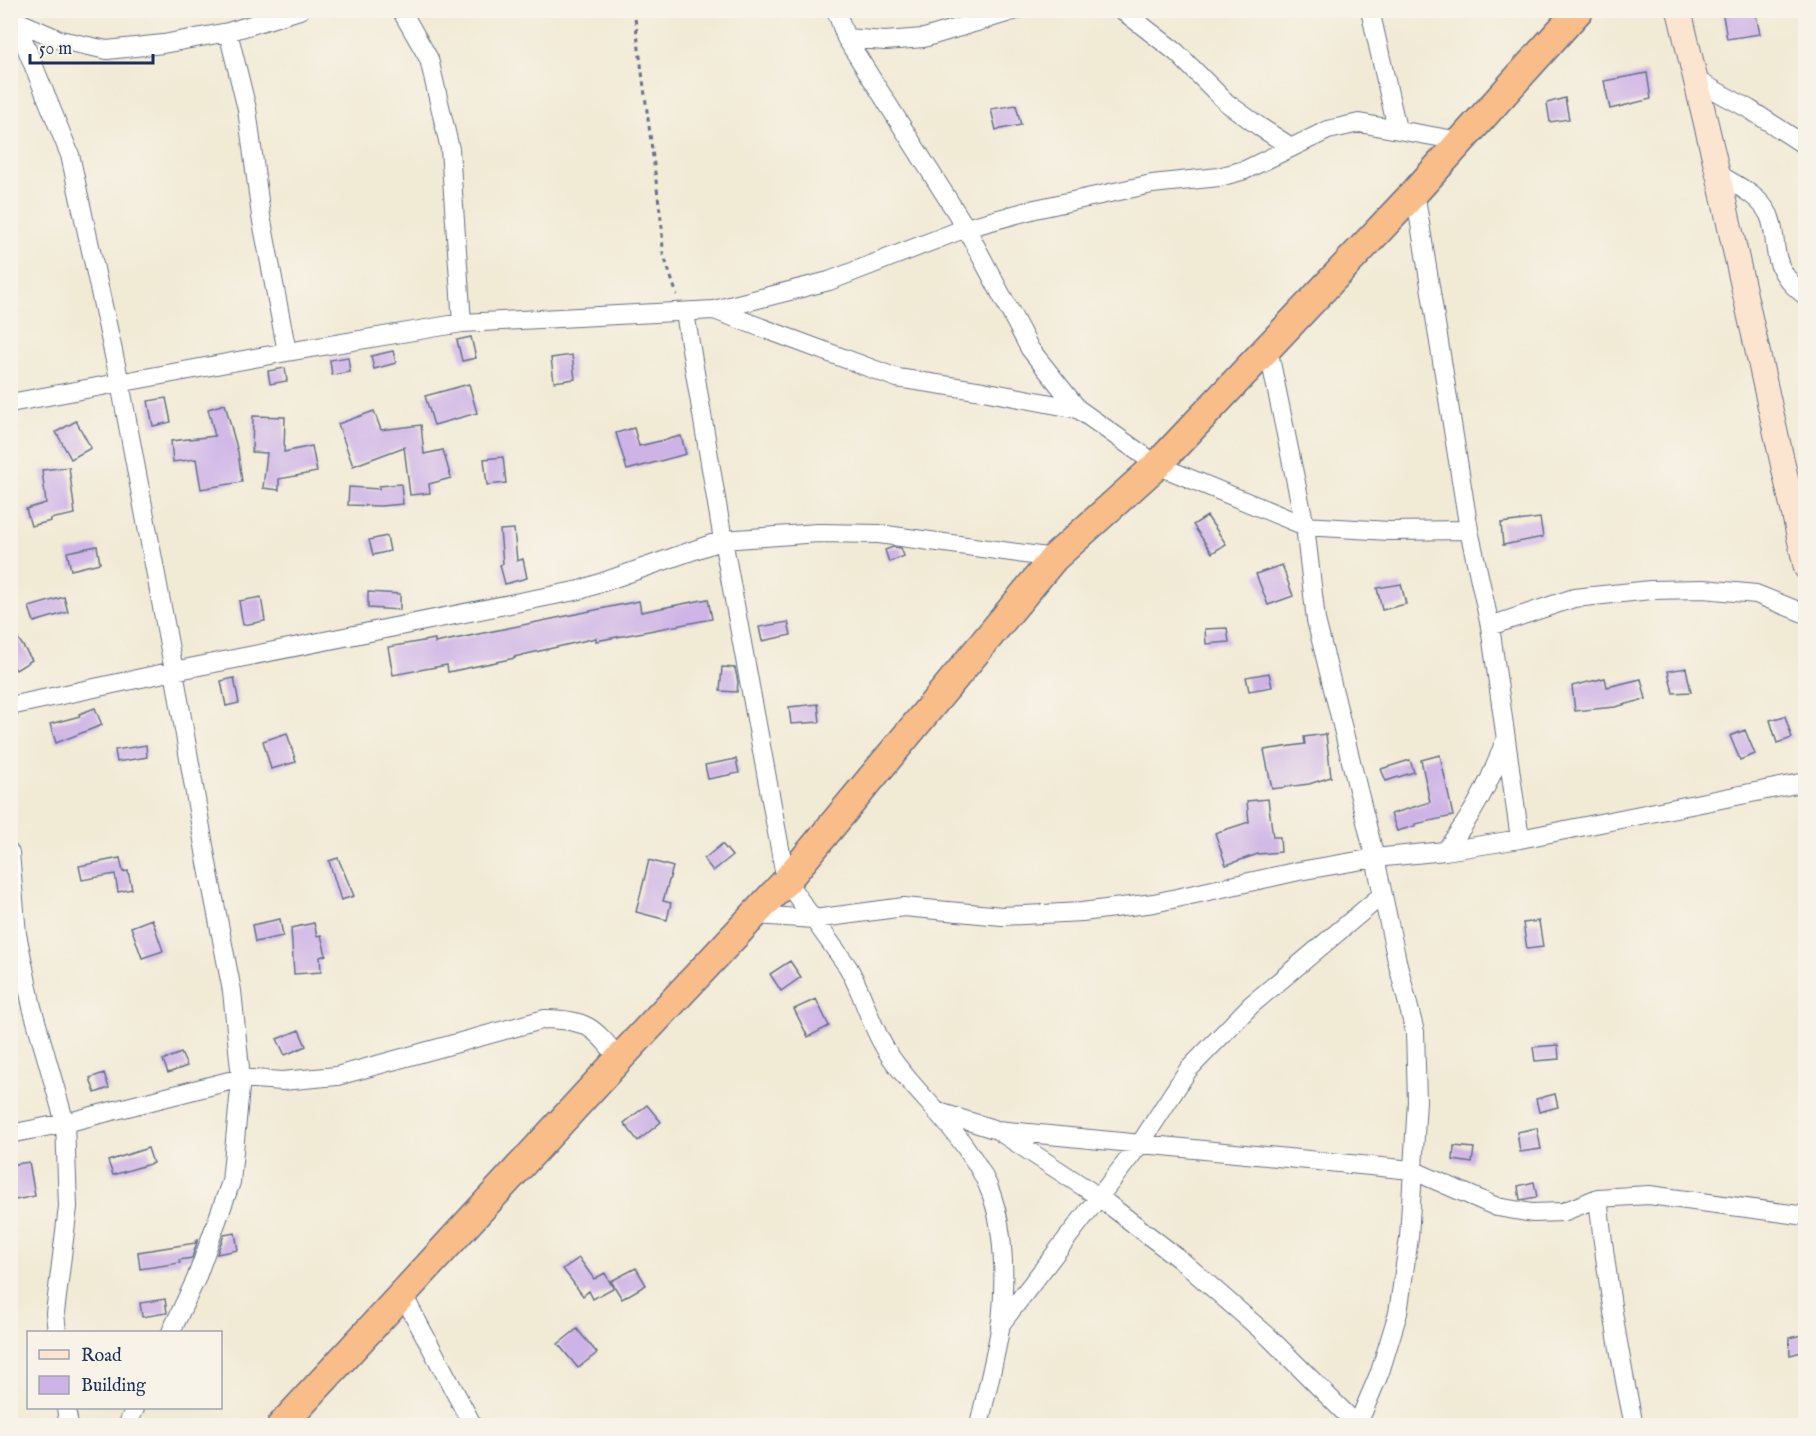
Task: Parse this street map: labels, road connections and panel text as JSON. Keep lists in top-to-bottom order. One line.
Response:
{"legend":["Road","Building"],"scale_bar":"50 m"}
